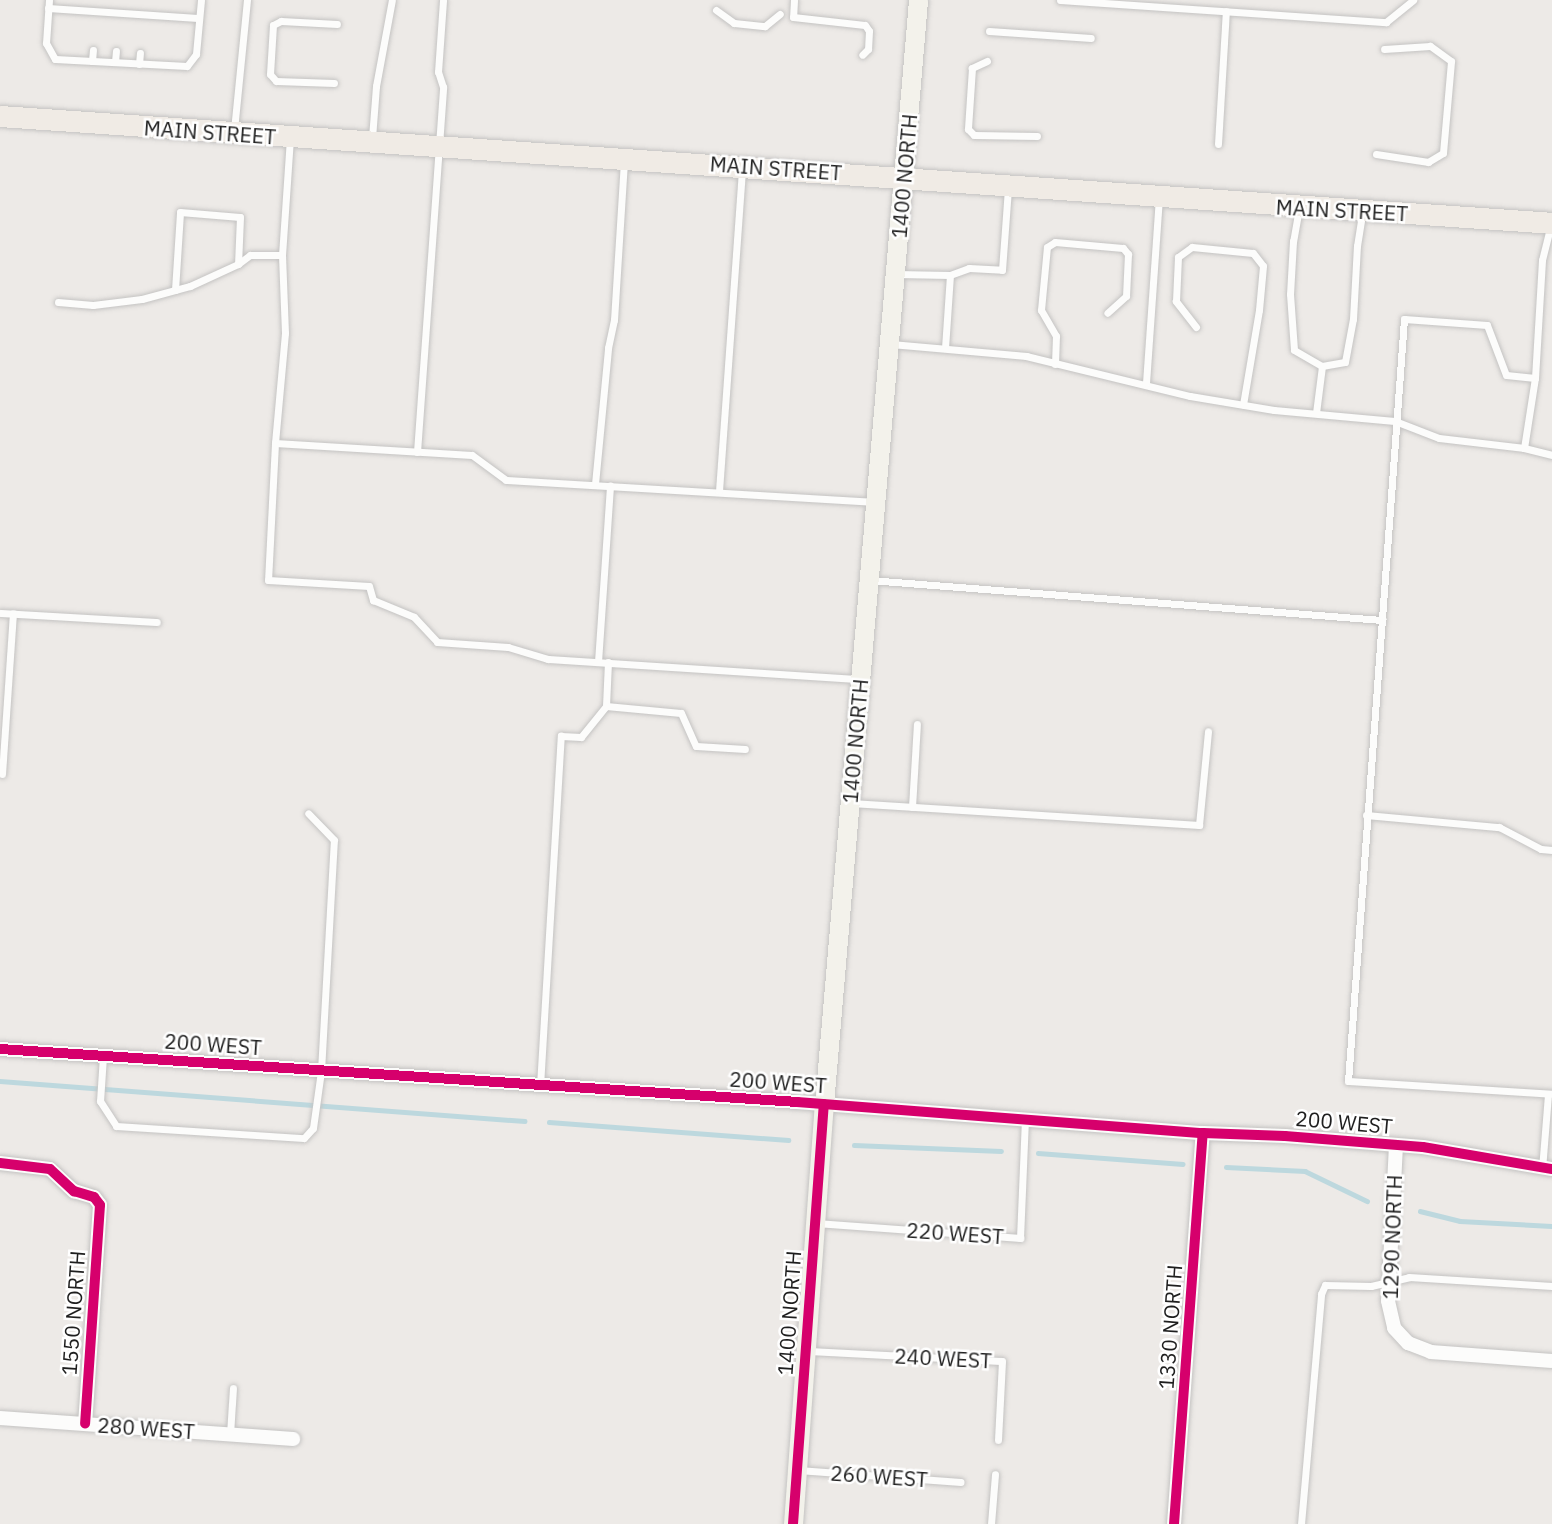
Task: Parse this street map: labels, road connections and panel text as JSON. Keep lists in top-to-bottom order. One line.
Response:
{"streets":{"main road":["MAIN STREET","1400 NORTH"],"street":["200 WEST","1290 NORTH","1550 NORTH","1330 NORTH","280 WEST"],"lane":["220 WEST","240 WEST","260 WEST"]},"crossings":[["MAIN STREET","1400 NORTH"],["1400 NORTH","200 WEST"],["1400 NORTH","220 WEST"],["1400 NORTH","240 WEST"],["1400 NORTH","260 WEST"],["200 WEST","220 WEST"],["200 WEST","1290 NORTH"],["200 WEST","1330 NORTH"],["1550 NORTH","280 WEST"]]}
